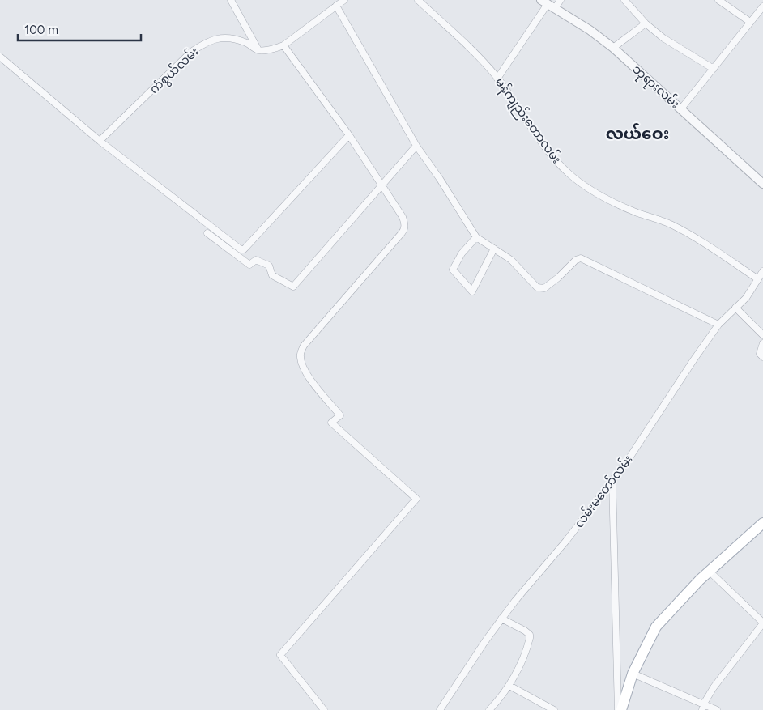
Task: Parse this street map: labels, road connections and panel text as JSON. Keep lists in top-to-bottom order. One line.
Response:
{"streets":{"street":["ကံစွယ်လမ်း","ဘုရားလမ်း","မန်ကျည်းတောလမ်း","လမ်းမတော်လမ်း"]},"crossings":[["မန်ကျည်းတောလမ်း","လမ်းမတော်လမ်း"]],"districts":["လယ်ဝေး"],"scale_bar":"100 m"}
